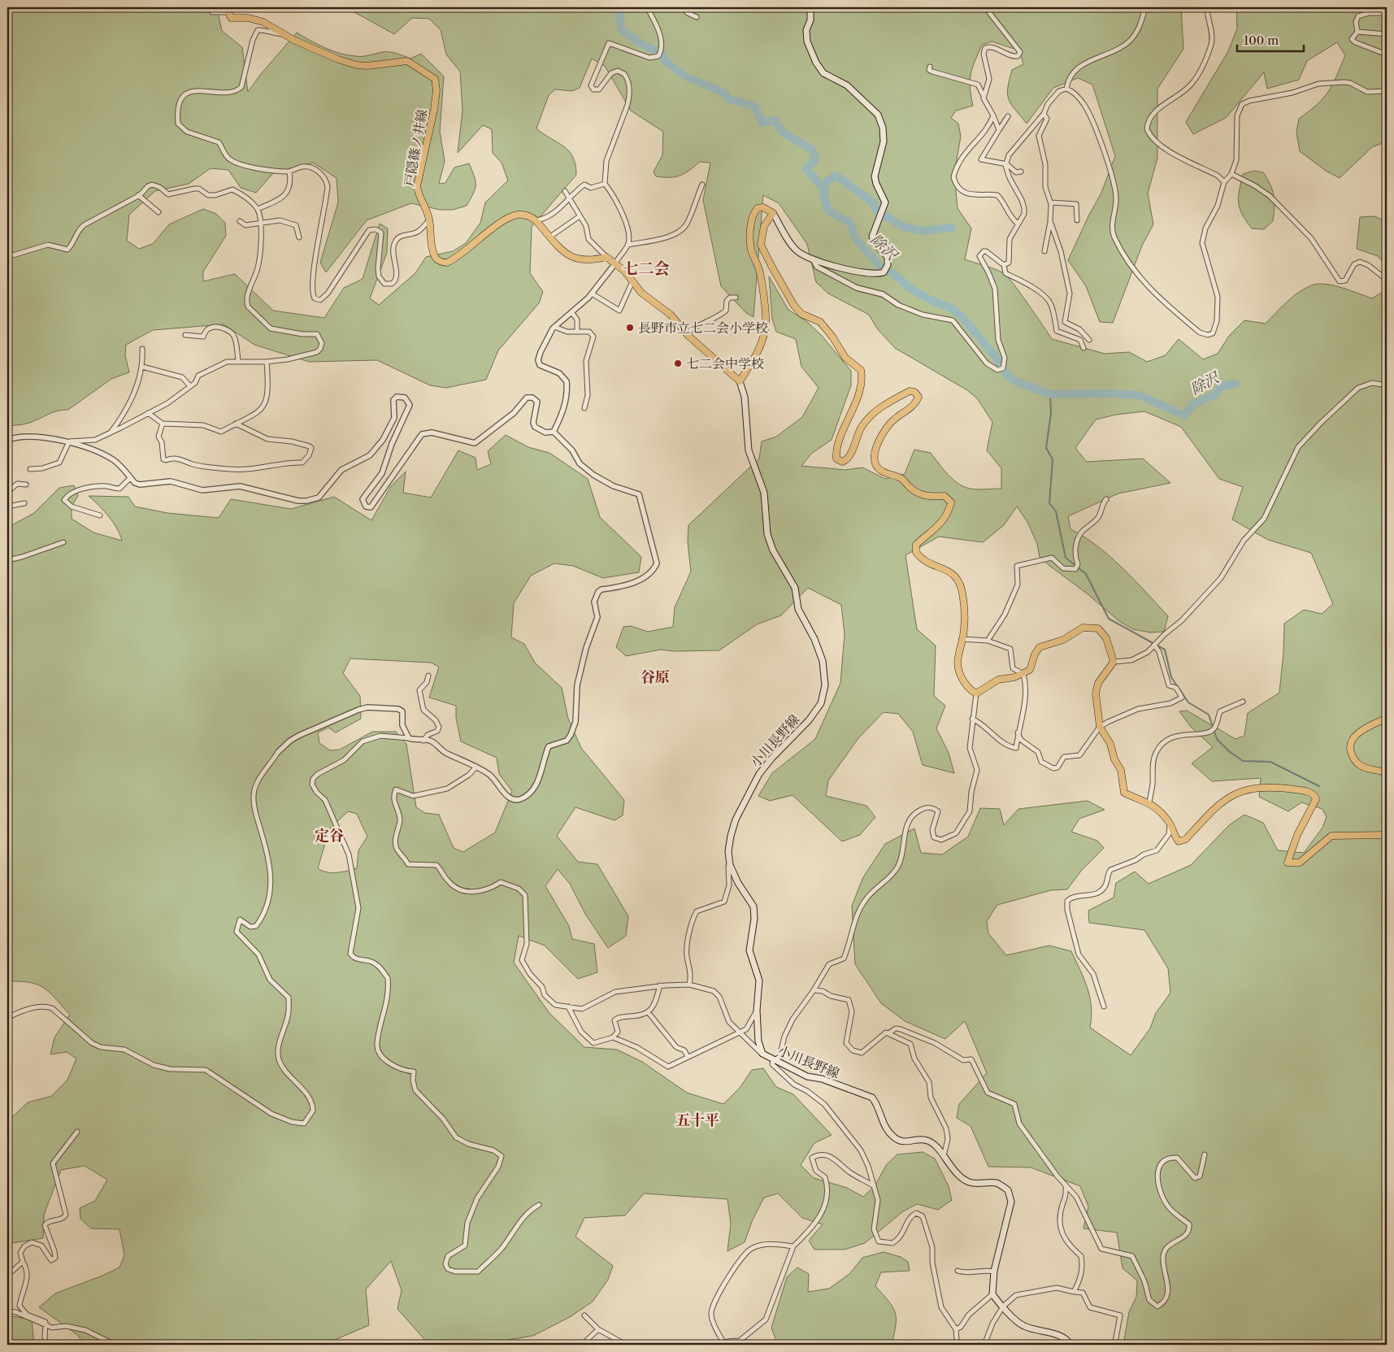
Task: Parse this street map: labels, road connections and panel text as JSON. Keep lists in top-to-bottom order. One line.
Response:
{"streets":{"main road":["戸隠篠ノ井線","小川長野線"]},"districts":["七二会","谷原","定谷","五十平"],"water":["除沢"],"places":["長野市立七二会小学校","七二会中学校"],"scale_bar":"100 m"}
